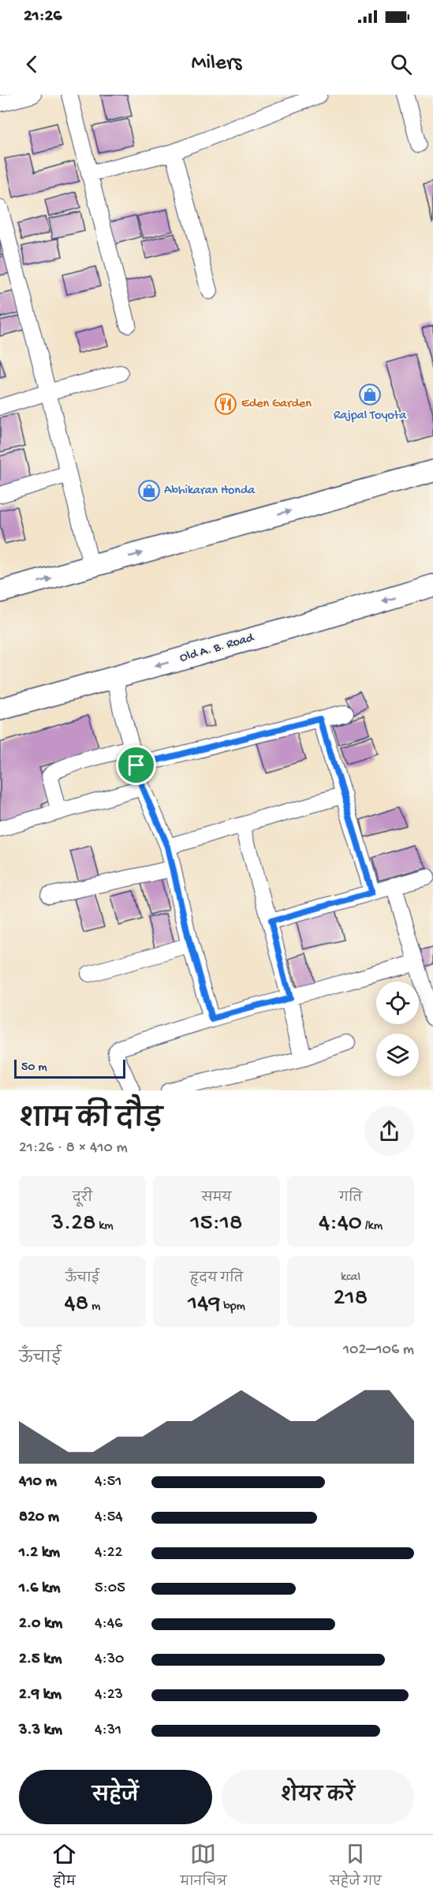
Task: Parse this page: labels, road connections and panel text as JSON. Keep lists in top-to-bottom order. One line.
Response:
{"streets":{"main road":["Old A. B. Road"]},"places":{"shop":["Rajpal Toyota","Abhikaran Honda"],"restaurant":["Eden Garden"]},"scale_bar":"50 m","page":{"status":"21:26","header":"Milers","scale":"50 m","heading":["शाम की दौड़","21:26 · 8 × 410 m"],"stats":[["दूरी","3.28 km"],["समय","15:18"],["गति","4:40 /km"],["ऊँचाई","48 m"],["हृदय गति","149 bpm"],["kcal","218"]],"chart":["ऊँचाई","102–106 m"],"list":[{"name":"410 m","note":"4:51"},{"name":"820 m","note":"4:54"},{"name":"1.2 km","note":"4:22"},{"name":"1.6 km","note":"5:05"},{"name":"2.0 km","note":"4:46"},{"name":"2.5 km","note":"4:30"},{"name":"2.9 km","note":"4:23"},{"name":"3.3 km","note":"4:31"}],"buttons":["सहेजें","शेयर करें"],"tabs":["होम","मानचित्र","सहेजे गए"]}}
